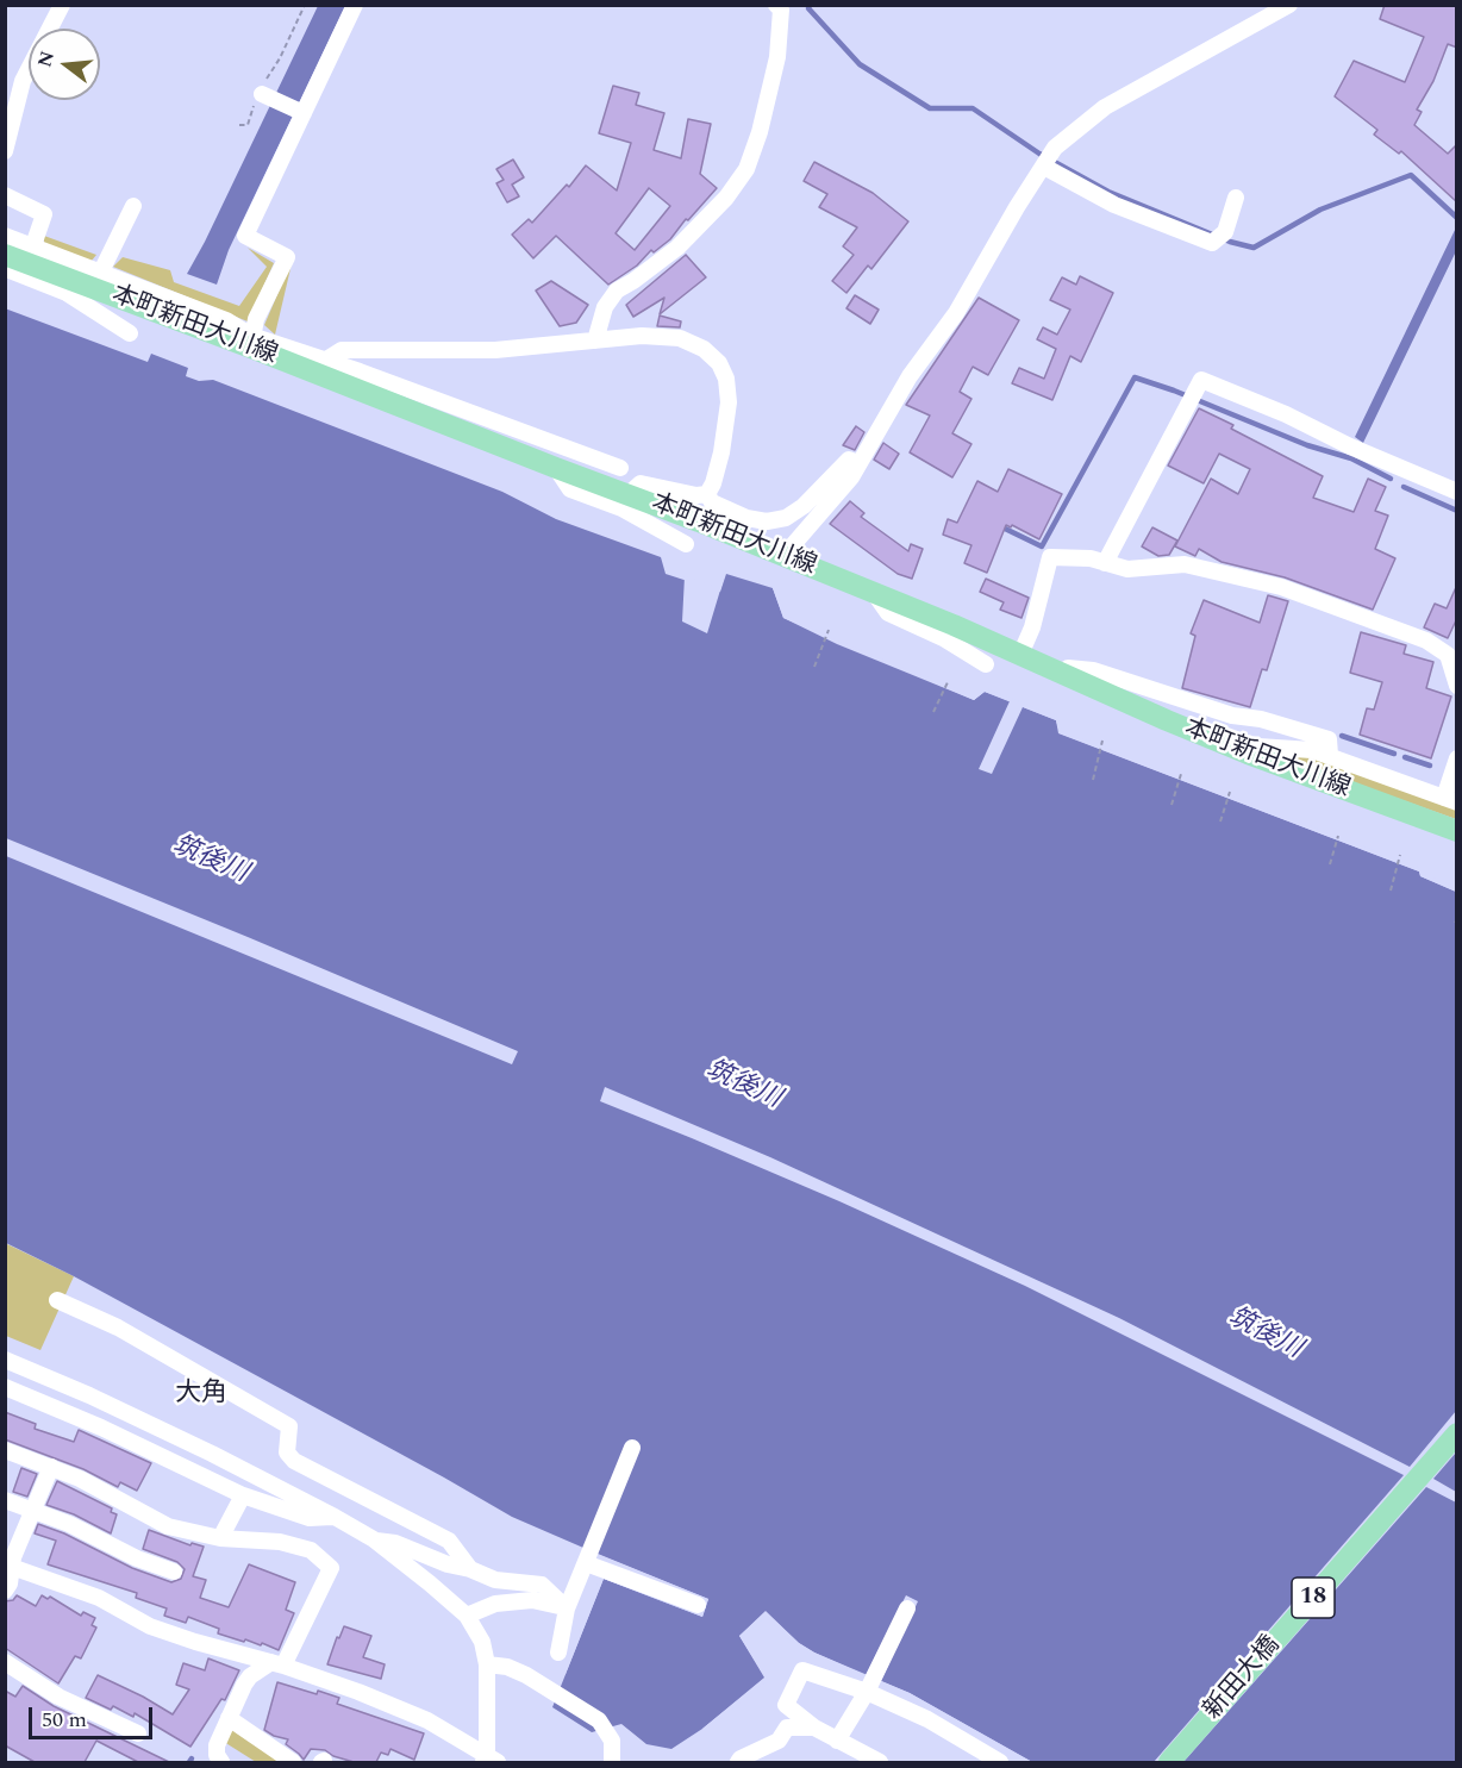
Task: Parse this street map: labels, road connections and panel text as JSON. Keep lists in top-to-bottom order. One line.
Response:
{"streets":{"main road":["本町新田大川線","18","新田大橋"]},"districts":["大角"],"water":["筑後川"],"scale_bar":"50 m","north":"left"}
